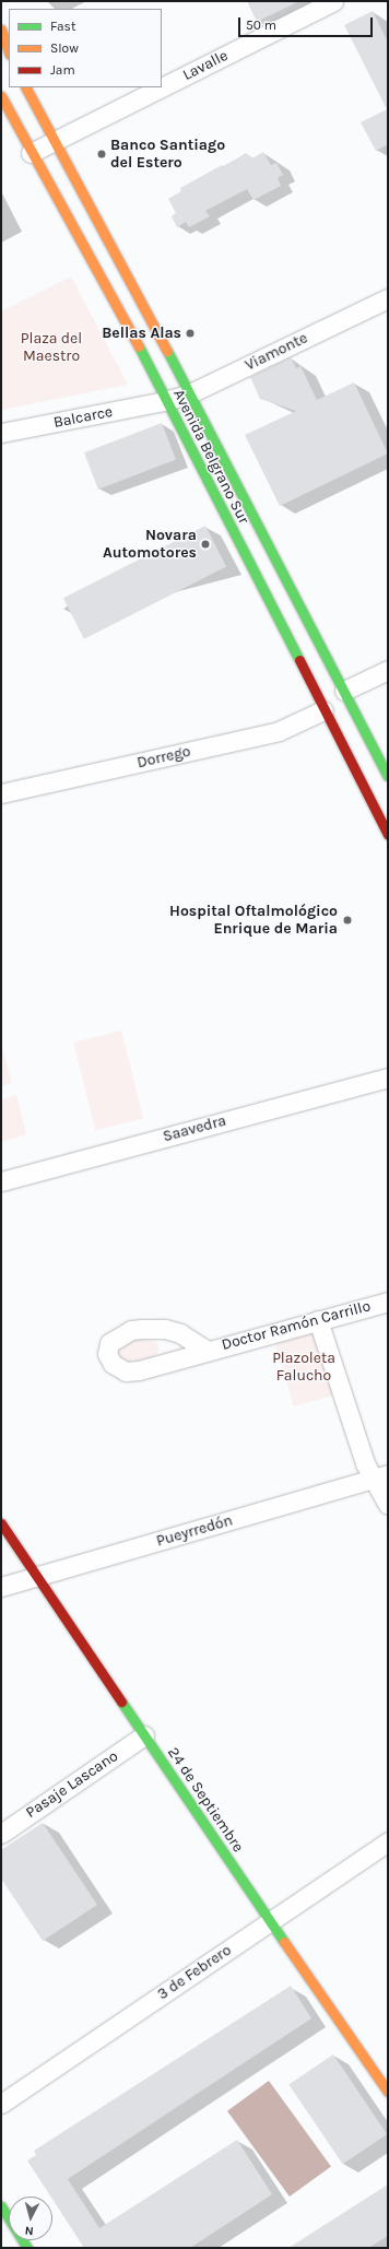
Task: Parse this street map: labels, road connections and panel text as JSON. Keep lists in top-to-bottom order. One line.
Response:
{"streets":{"main road":["Avenida Belgrano Sur","24 de Septiembre"],"street":["Lavalle","Viamonte","Balcarce","Dorrego","Saavedra","Doctor Ramón Carrillo","Pueyrredón","Pasaje Lascano","3 de Febrero"]},"crossings":[["Lavalle","Avenida Belgrano Sur"],["Viamonte","Balcarce"],["Viamonte","Avenida Belgrano Sur"],["Balcarce","Avenida Belgrano Sur"],["Avenida Belgrano Sur","Dorrego"],["Pueyrredón","24 de Septiembre"],["Pasaje Lascano","24 de Septiembre"],["24 de Septiembre","3 de Febrero"]],"parks":["Plaza del Maestro","Plazoleta Falucho"],"places":["Banco Santiago del Estero","Bellas Alas","Novara Automotores","Hospital Oftalmológico Enrique de Maria"],"legend":["Fast","Slow","Jam"],"scale_bar":"50 m","north":"bottom"}
